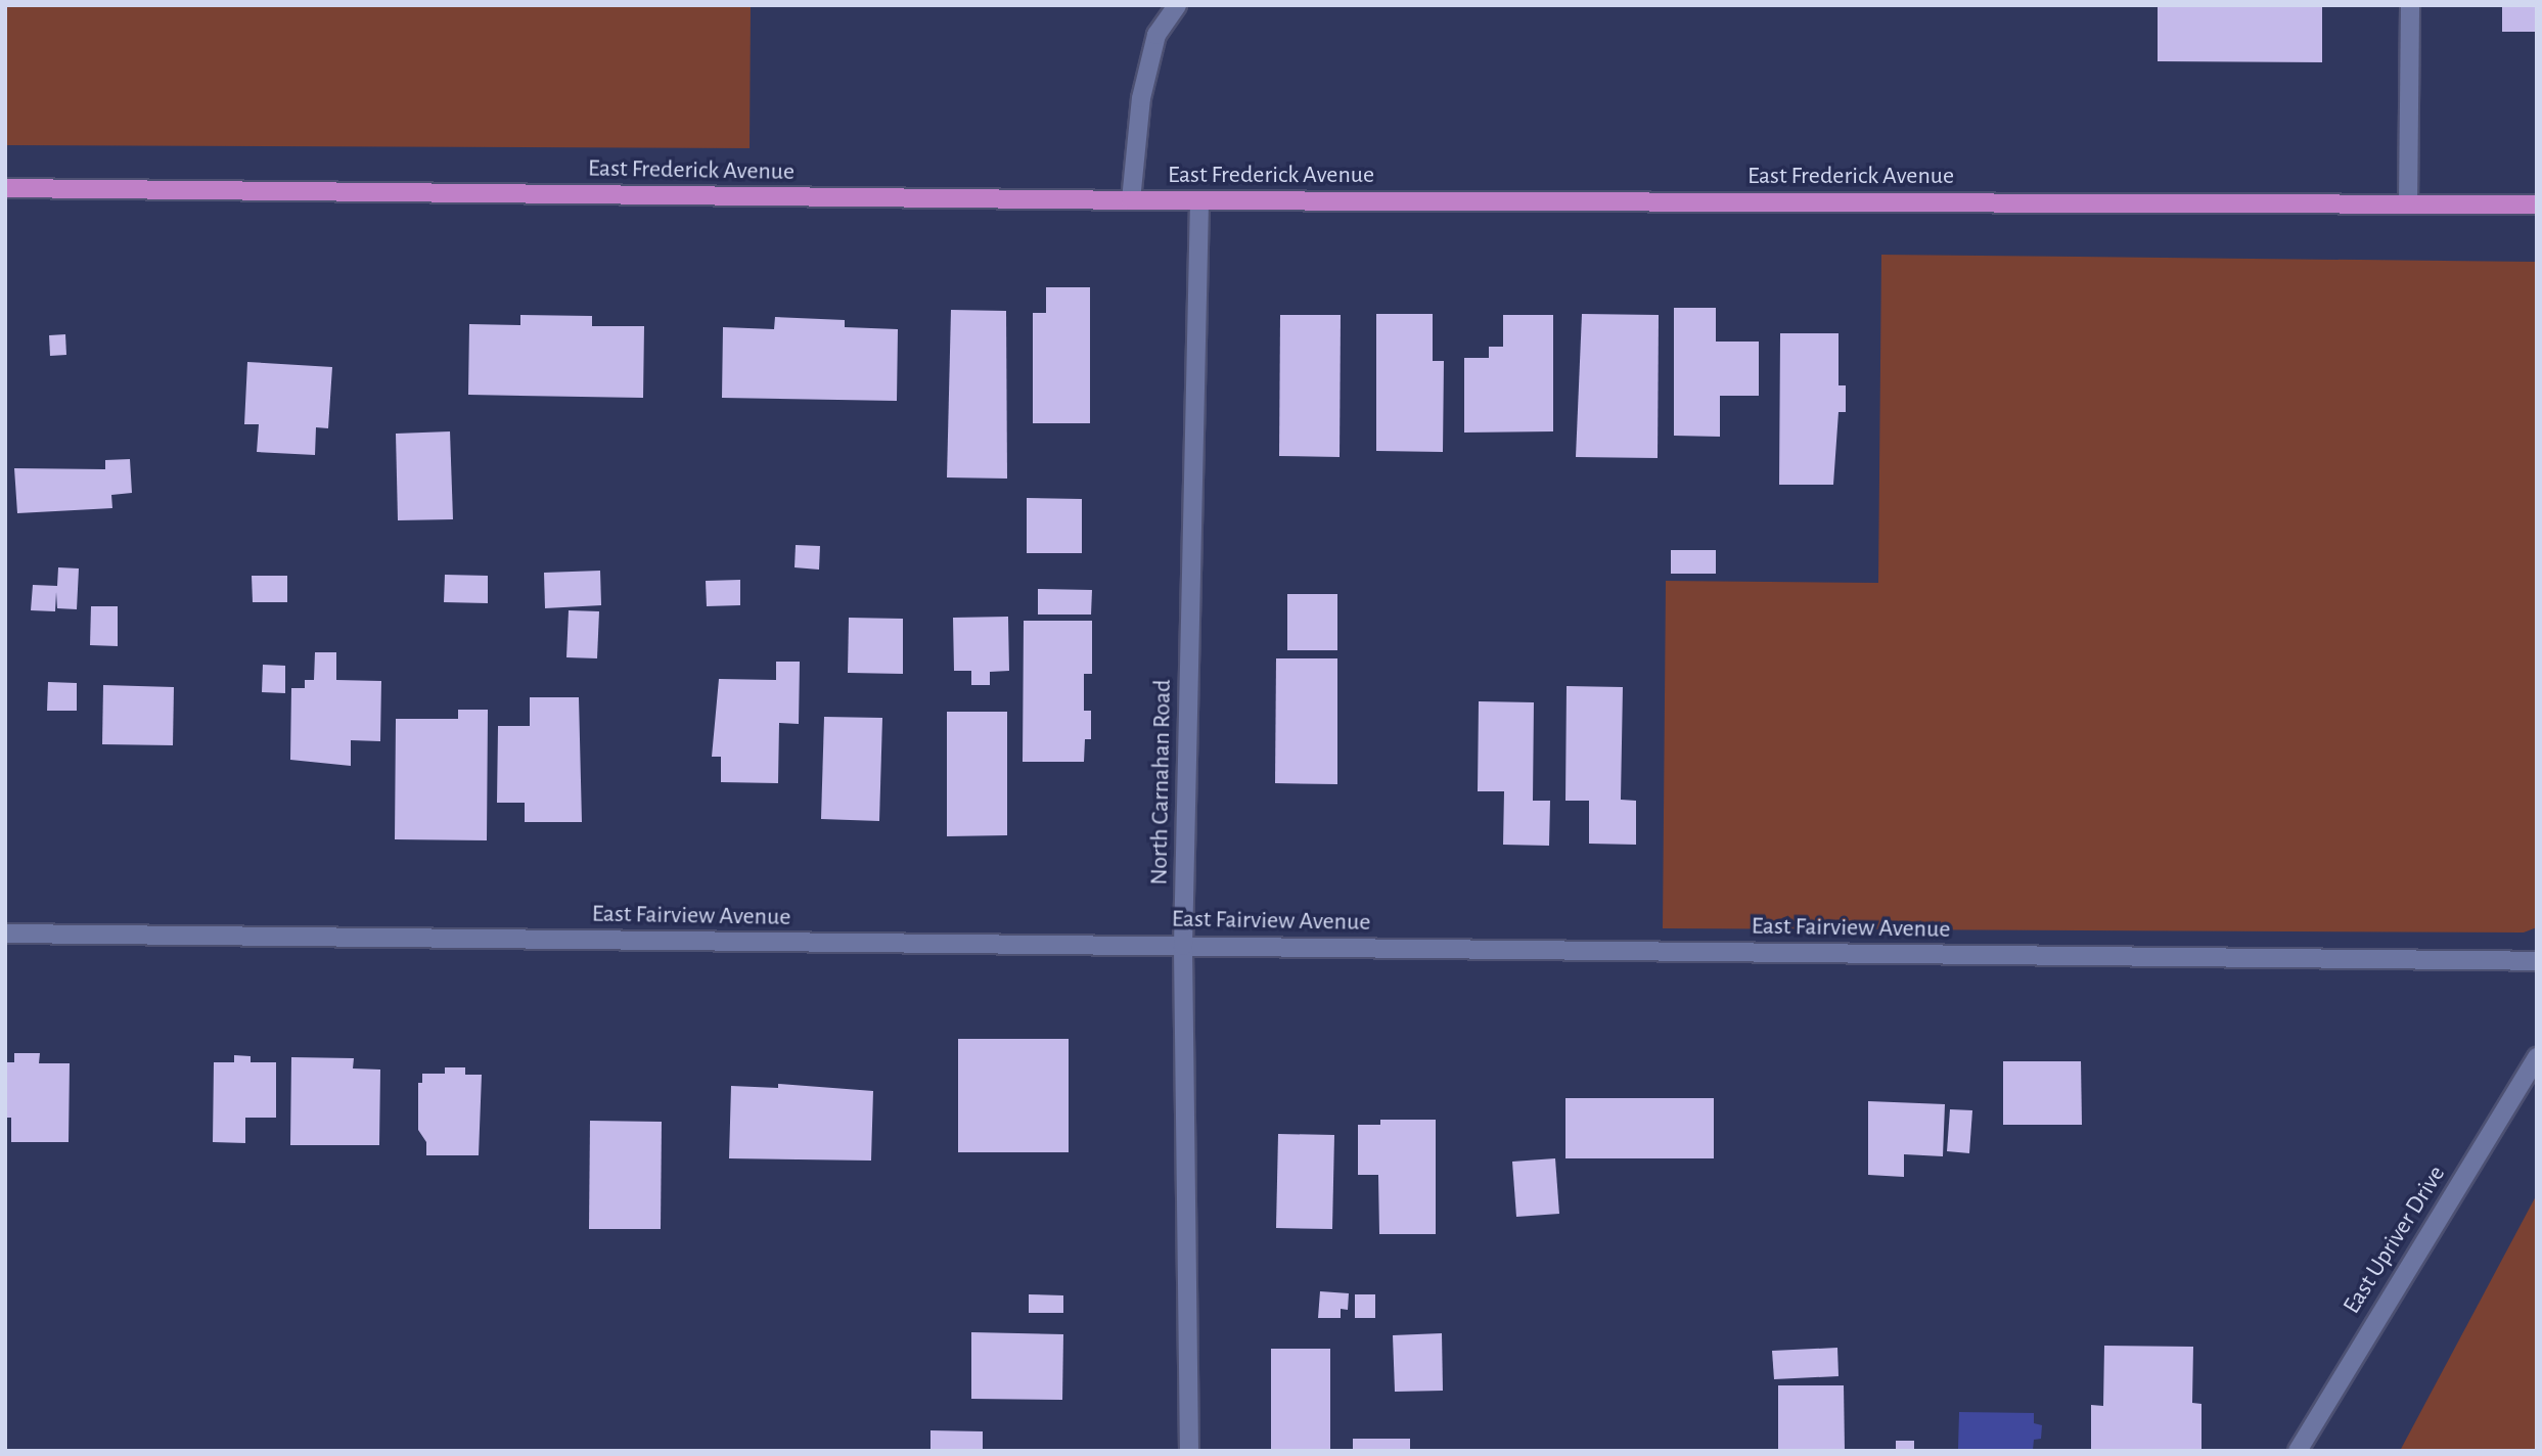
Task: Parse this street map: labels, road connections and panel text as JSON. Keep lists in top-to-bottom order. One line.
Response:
{"streets":{"main road":["East Frederick Avenue"],"street":["North Carnahan Road","East Fairview Avenue","East Upriver Drive"]},"crossings":[["East Frederick Avenue","North Carnahan Road"],["North Carnahan Road","East Fairview Avenue"]]}
